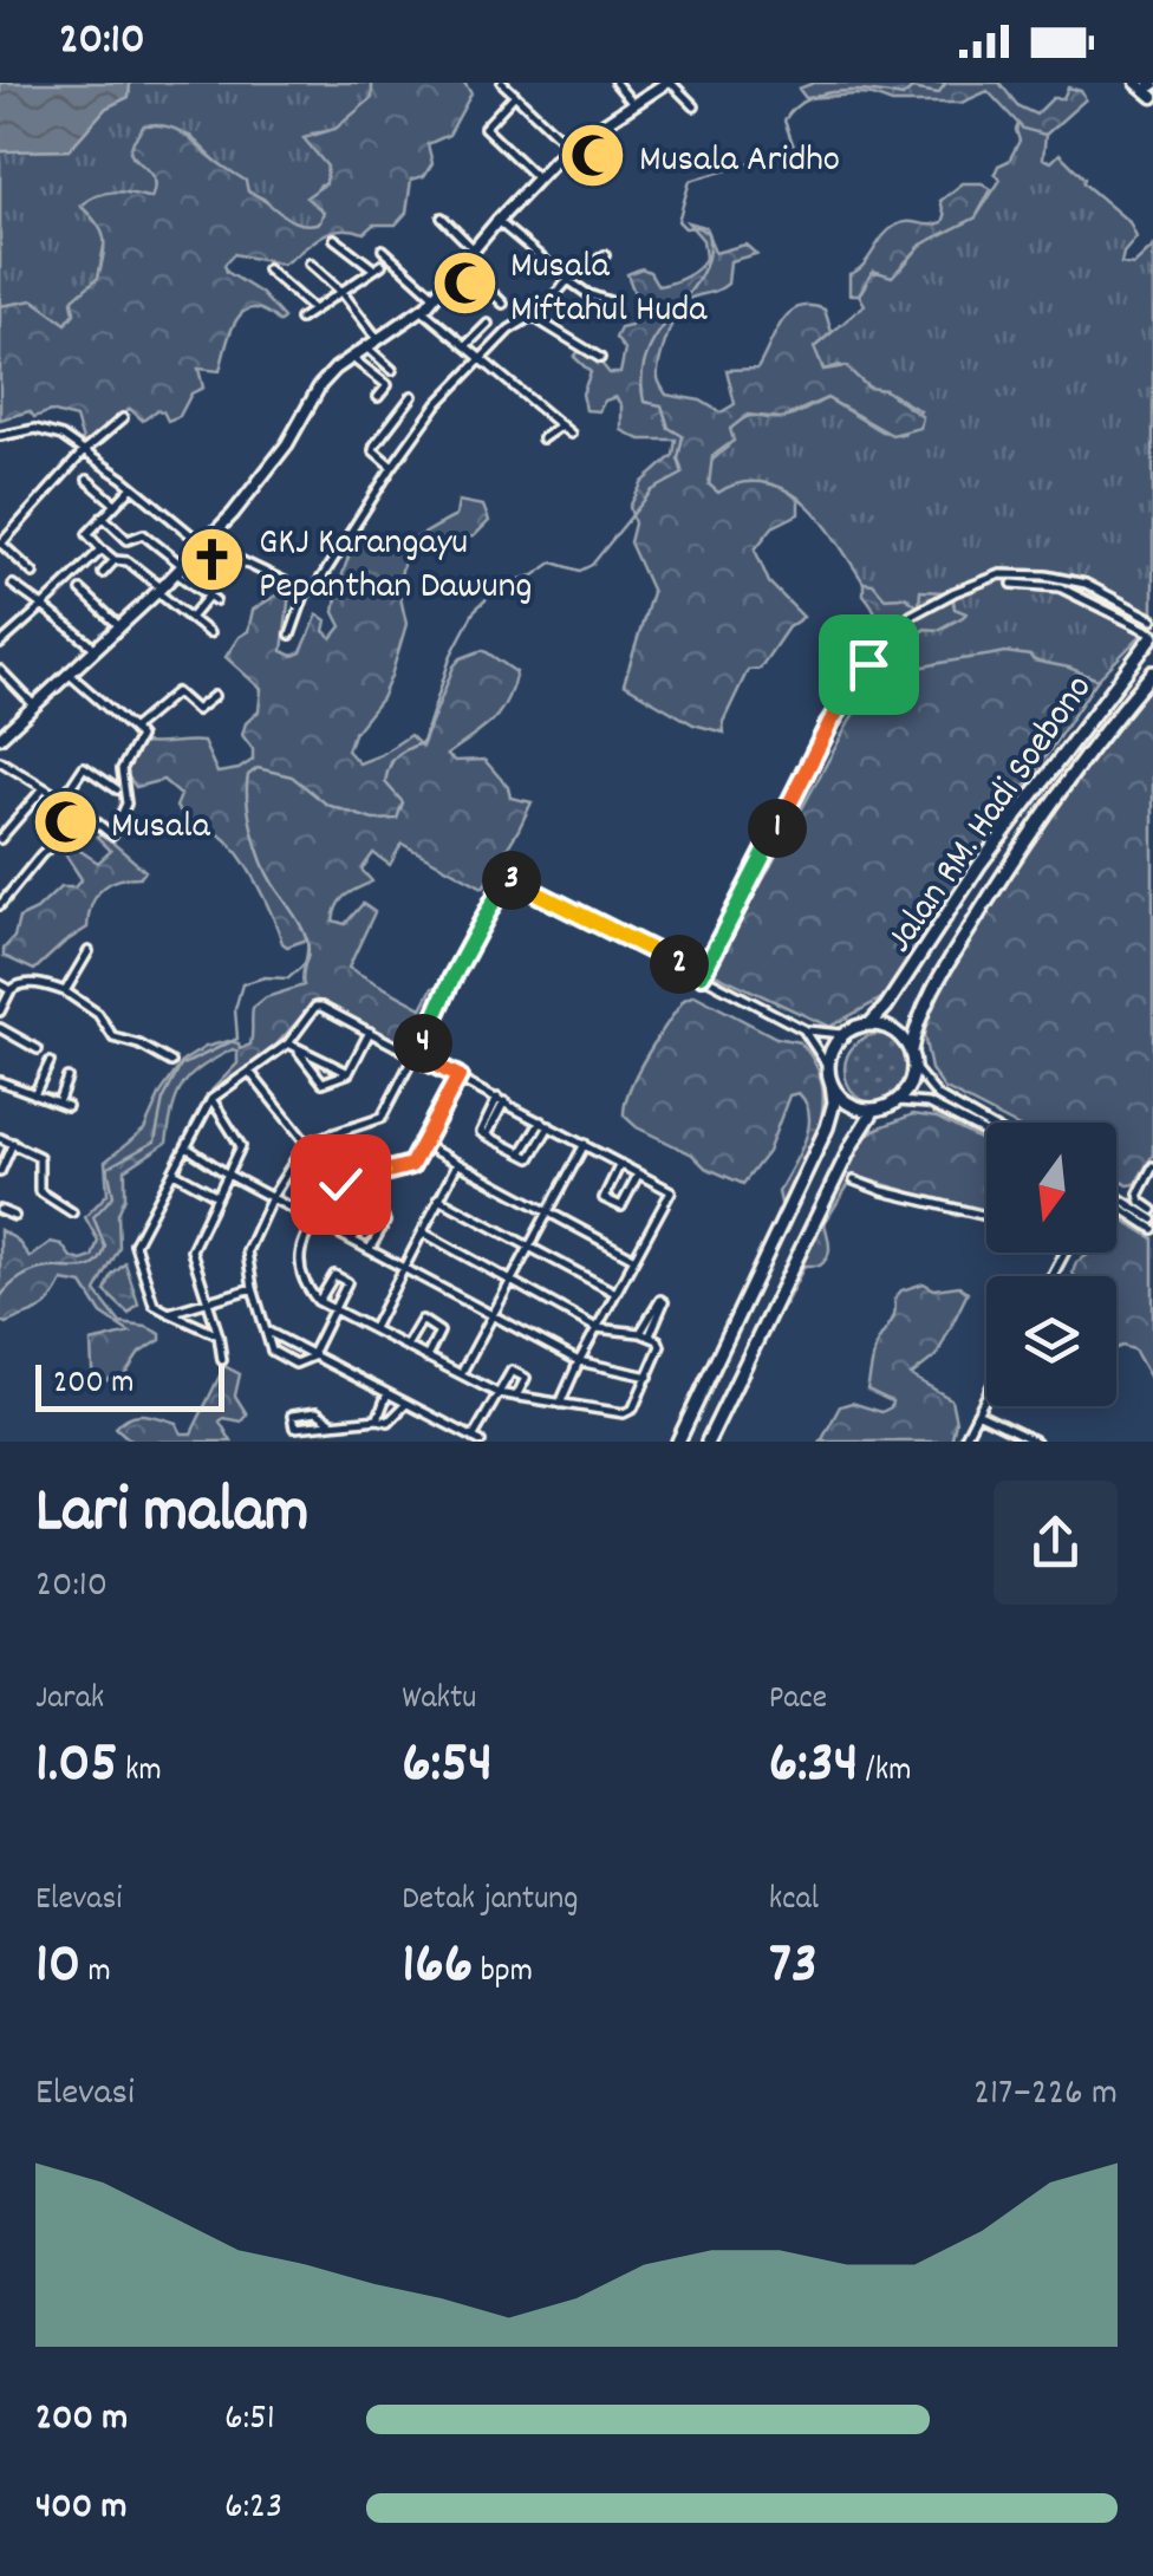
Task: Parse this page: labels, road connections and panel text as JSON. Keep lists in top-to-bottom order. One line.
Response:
{"streets":{"main road":["Jalan RM. Hadi Soebono"]},"places":{"mosque":["Musala Aridho","Musala Miftahul Huda","Musala"],"church":["GKJ Karangayu Pepanthan Dawung"]},"scale_bar":"200 m","north":"bottom","page":{"status":"20:10","pins":["1","3","2","4"],"scale":"200 m","heading":["Lari malam","20:10"],"stats":[["Jarak","1.05 km"],["Waktu","6:54"],["Pace","6:34 /km"],["Elevasi","10 m"],["Detak jantung","166 bpm"],["kcal","73"]],"chart":["Elevasi","217–226 m"],"list":[{"name":"200 m","note":"6:51"},{"name":"400 m","note":"6:23"}]}}
